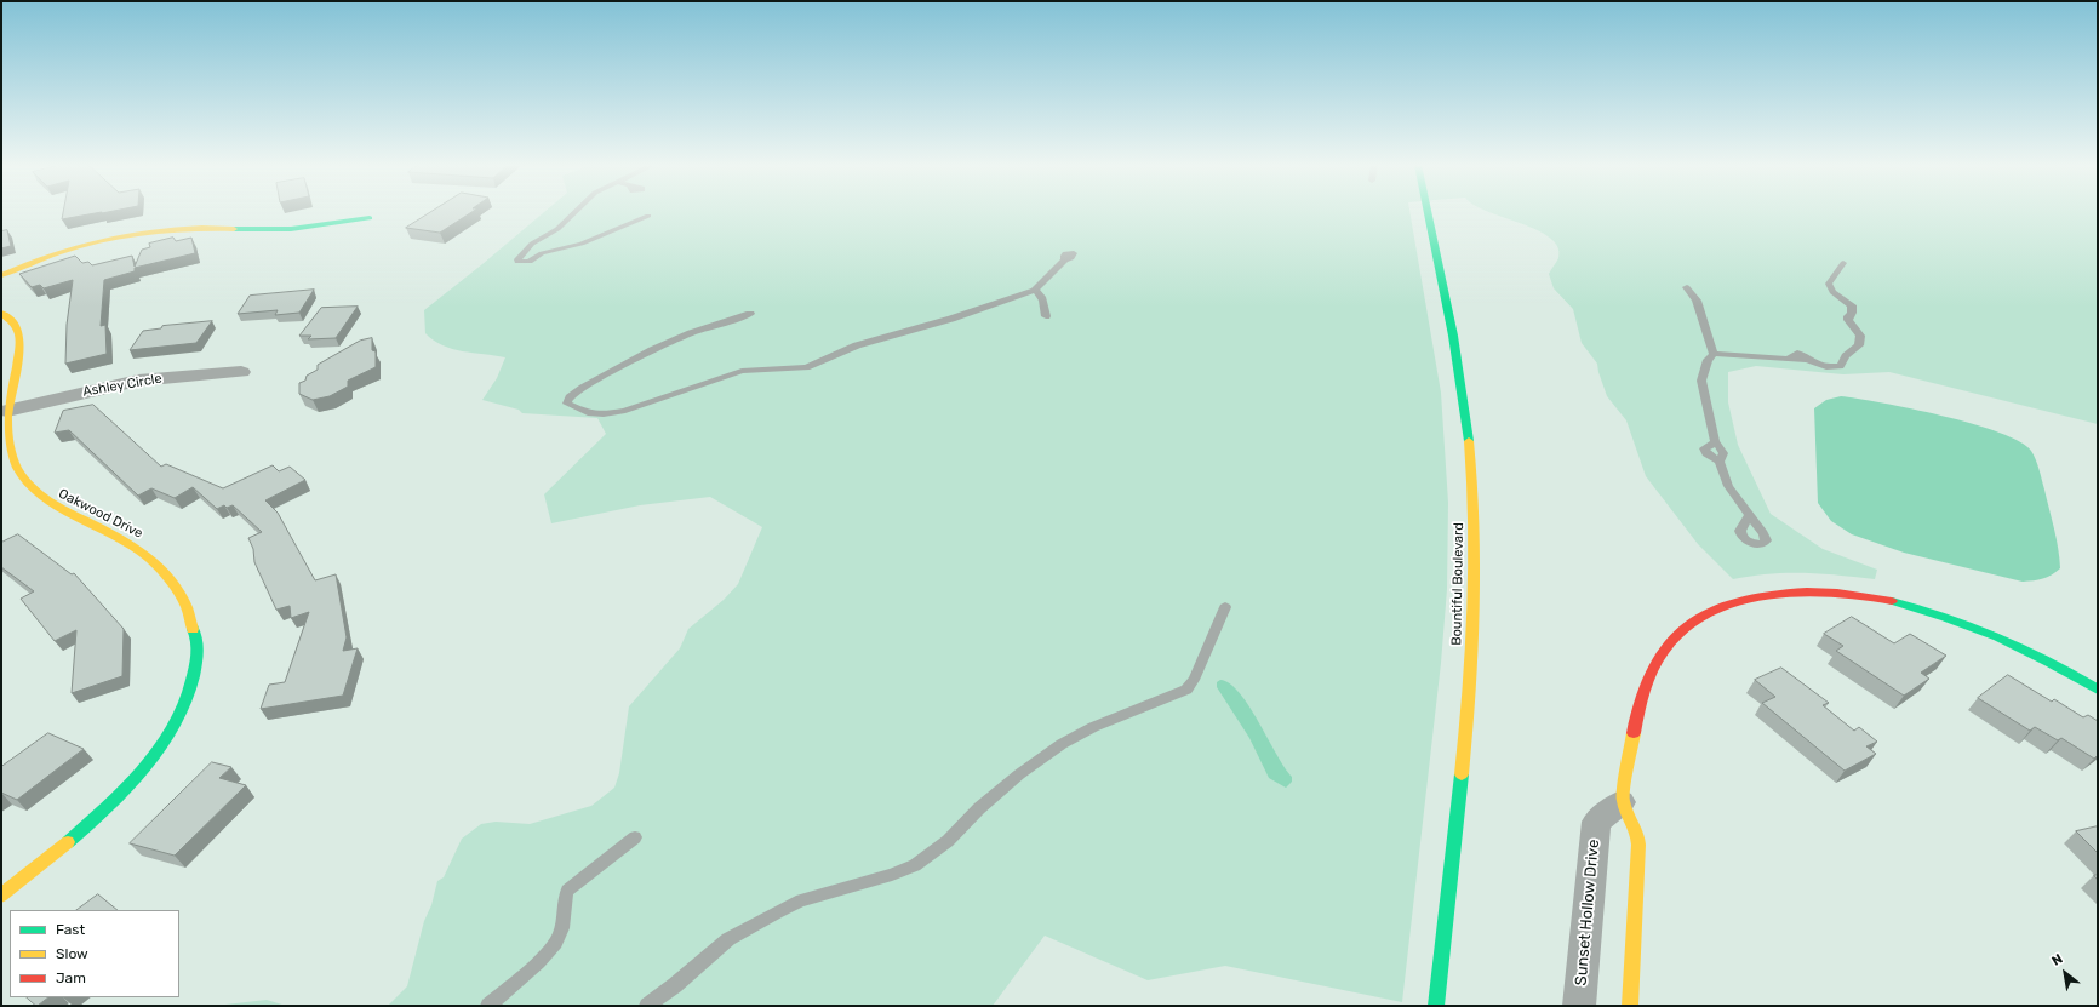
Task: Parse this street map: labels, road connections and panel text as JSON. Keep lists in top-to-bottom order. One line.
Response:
{"streets":{"street":["Ashley Circle","Oakwood Drive","Bountiful Boulevard","Sunset Hollow Drive"]},"crossings":[["Ashley Circle","Oakwood Drive"]],"legend":["Fast","Slow","Jam"],"north":"top left"}
